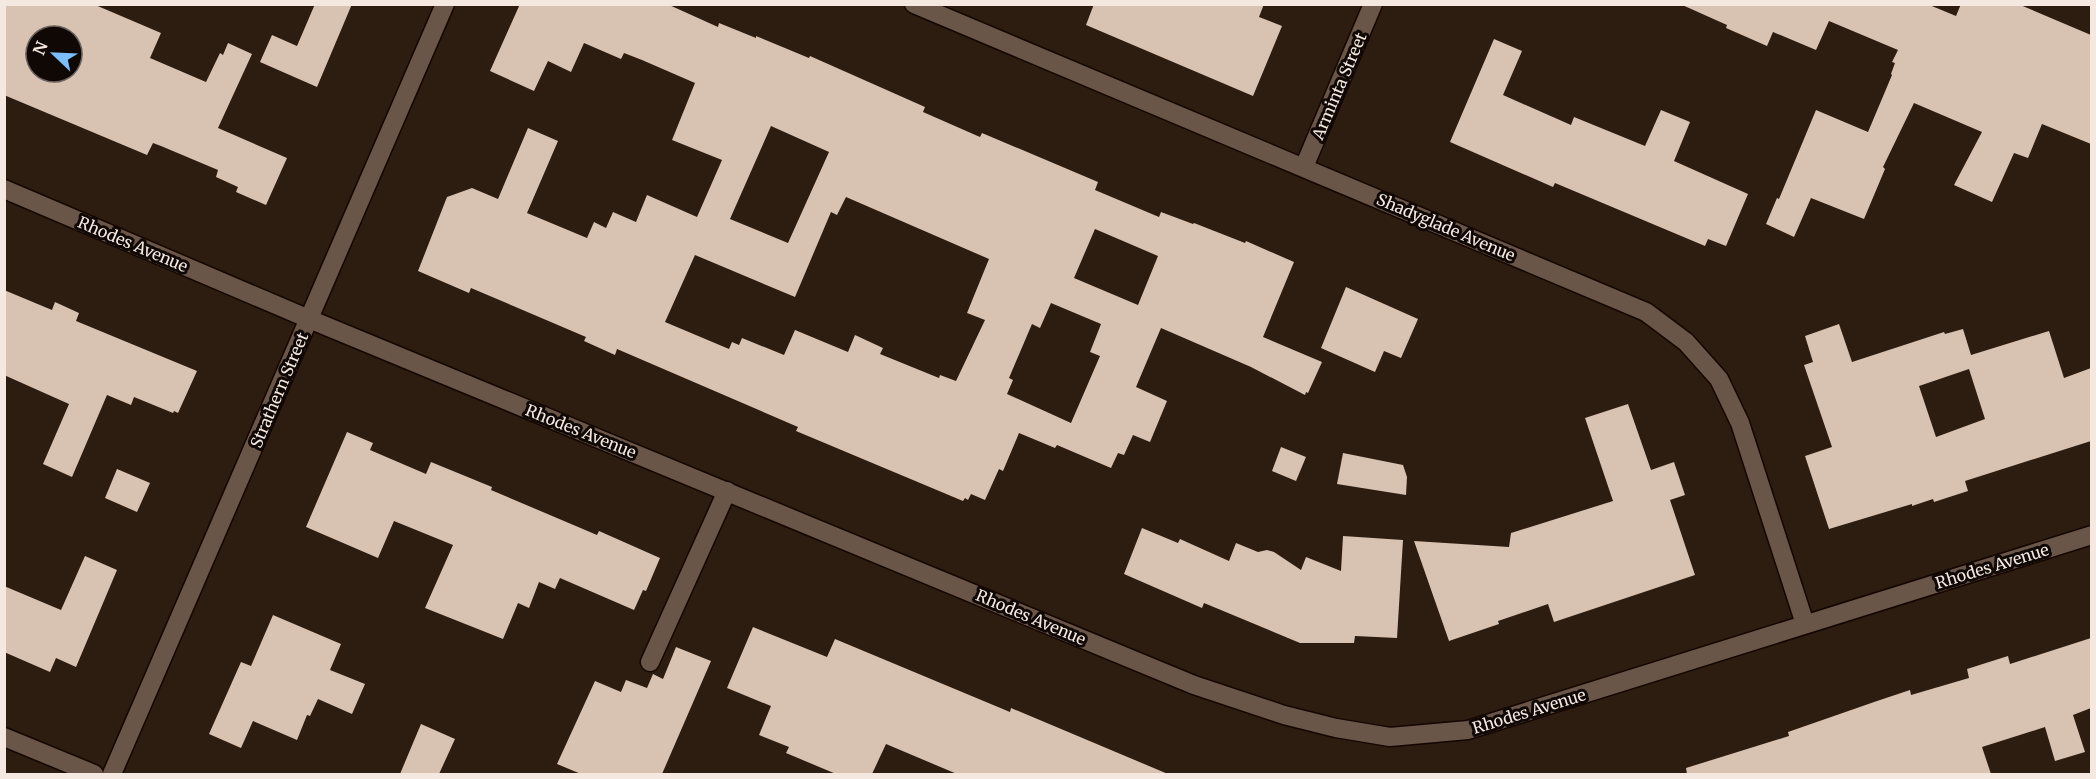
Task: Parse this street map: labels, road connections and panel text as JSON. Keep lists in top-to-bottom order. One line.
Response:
{"streets":{"street":["Arminta Street","Shadyglade Avenue","Rhodes Avenue","Strathern Street"]},"crossings":[["Arminta Street","Shadyglade Avenue"],["Shadyglade Avenue","Rhodes Avenue"],["Rhodes Avenue","Strathern Street"]],"north":"top left"}
